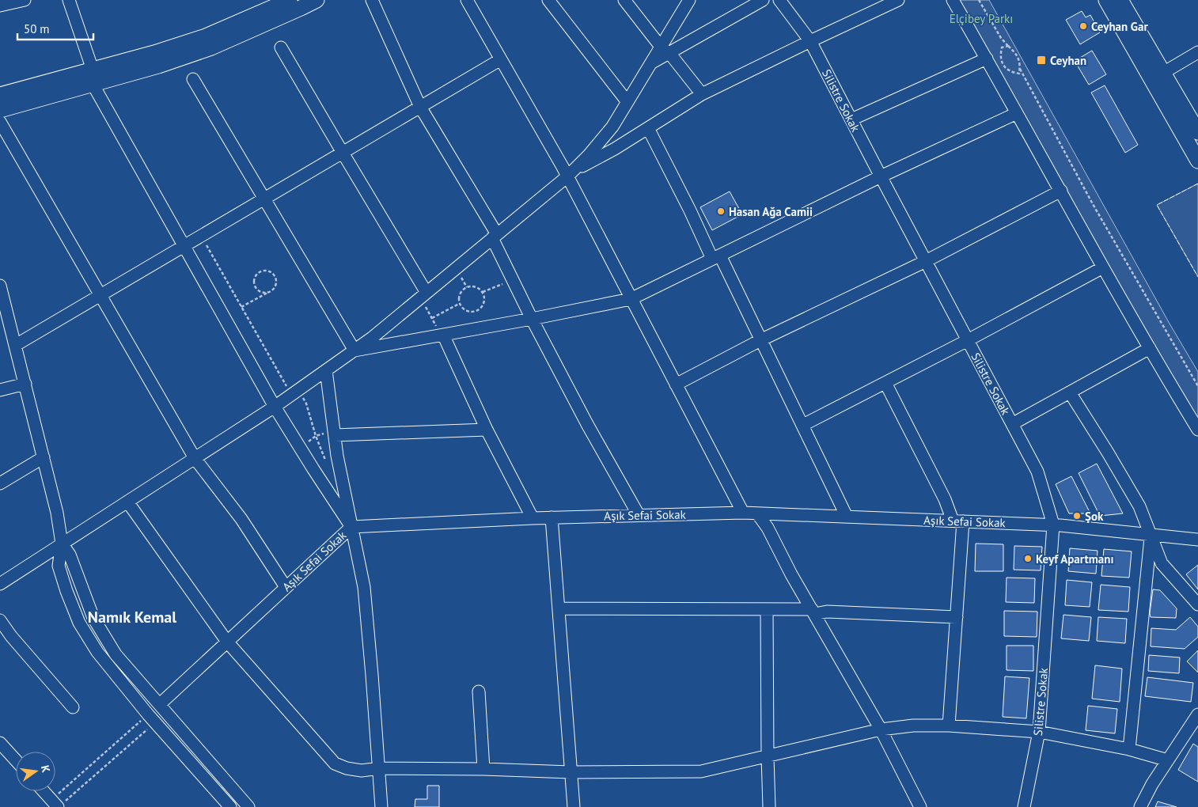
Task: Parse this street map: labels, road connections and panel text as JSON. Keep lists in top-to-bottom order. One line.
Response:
{"streets":{"street":["Silistre Sokak","Aşık Sefai Sokak"]},"crossings":[["Silistre Sokak","Aşık Sefai Sokak"]],"districts":["Namık Kemal"],"parks":["Elçibey Parkı"],"places":{"other":["Ceyhan Gar","Hasan Ağa Camii","Şok","Keyf Apartmanı"],"transit":["Ceyhan"]},"scale_bar":"50 m","north":"right"}
